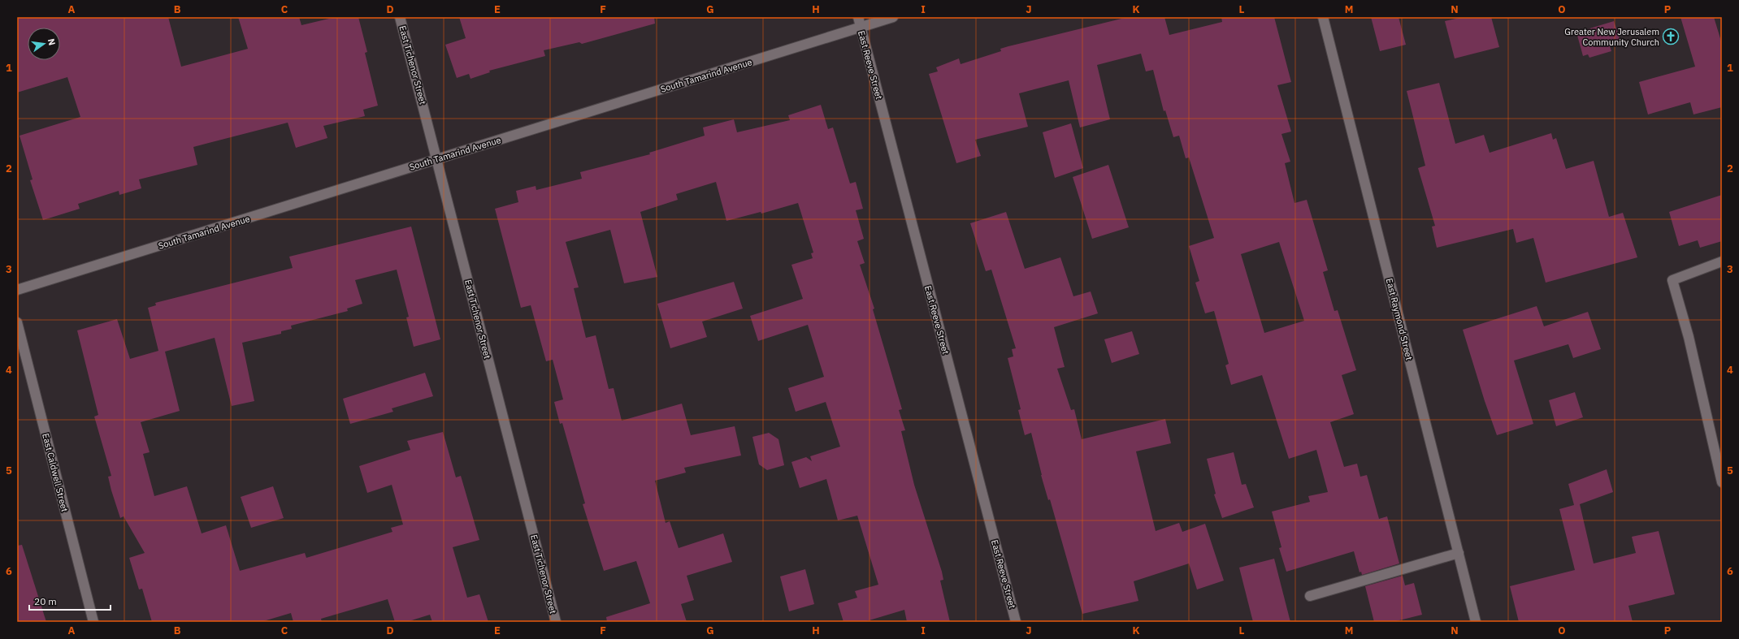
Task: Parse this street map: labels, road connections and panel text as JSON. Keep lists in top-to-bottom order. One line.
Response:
{"streets":{"street":["East Tichenor Street","East Reeve Street","South Tamarind Avenue","East Raymond Street","East Caldwell Street"]},"crossings":[["East Tichenor Street","South Tamarind Avenue"],["East Reeve Street","South Tamarind Avenue"]],"places":{"church":["Greater New Jerusalem Community Church"]},"scale_bar":"20 m","north":"right","grid":{"columns":["A","B","C","D","E","F","G","H","I","J","K","L","M","N","O","P"],"rows":["1","2","3","4","5","6"]}}
